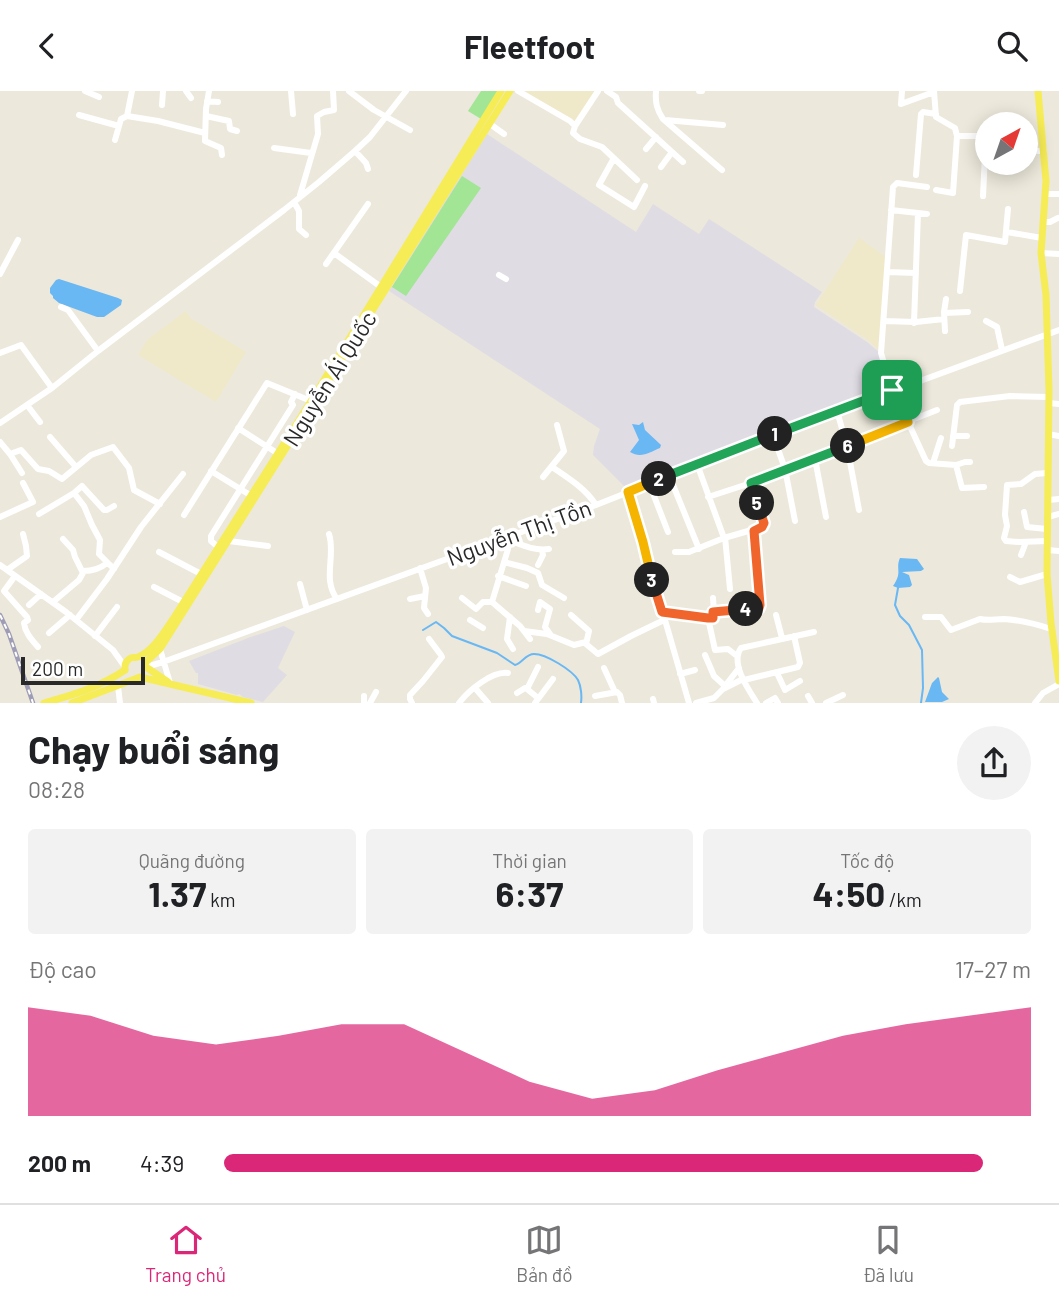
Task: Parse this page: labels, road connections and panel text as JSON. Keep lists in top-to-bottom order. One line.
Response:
{"streets":{"main road":["Nguyễn Ái Quốc"],"street":["Nguyễn Thị Tồn"]},"crossings":[["Nguyễn Ái Quốc","Nguyễn Thị Tồn"]],"scale_bar":"200 m","north":"top right","page":{"header":"Fleetfoot","pins":["1","6","2","5","3","4"],"scale":"200 m","heading":["Chạy buổi sáng","08:28"],"stats":[["Quãng đường","1.37 km"],["Thời gian","6:37"],["Tốc độ","4:50 /km"]],"chart":["Độ cao","17–27 m"],"list":[{"name":"200 m","note":"4:39"}],"tabs":["Trang chủ","Bản đồ","Đã lưu"]}}
